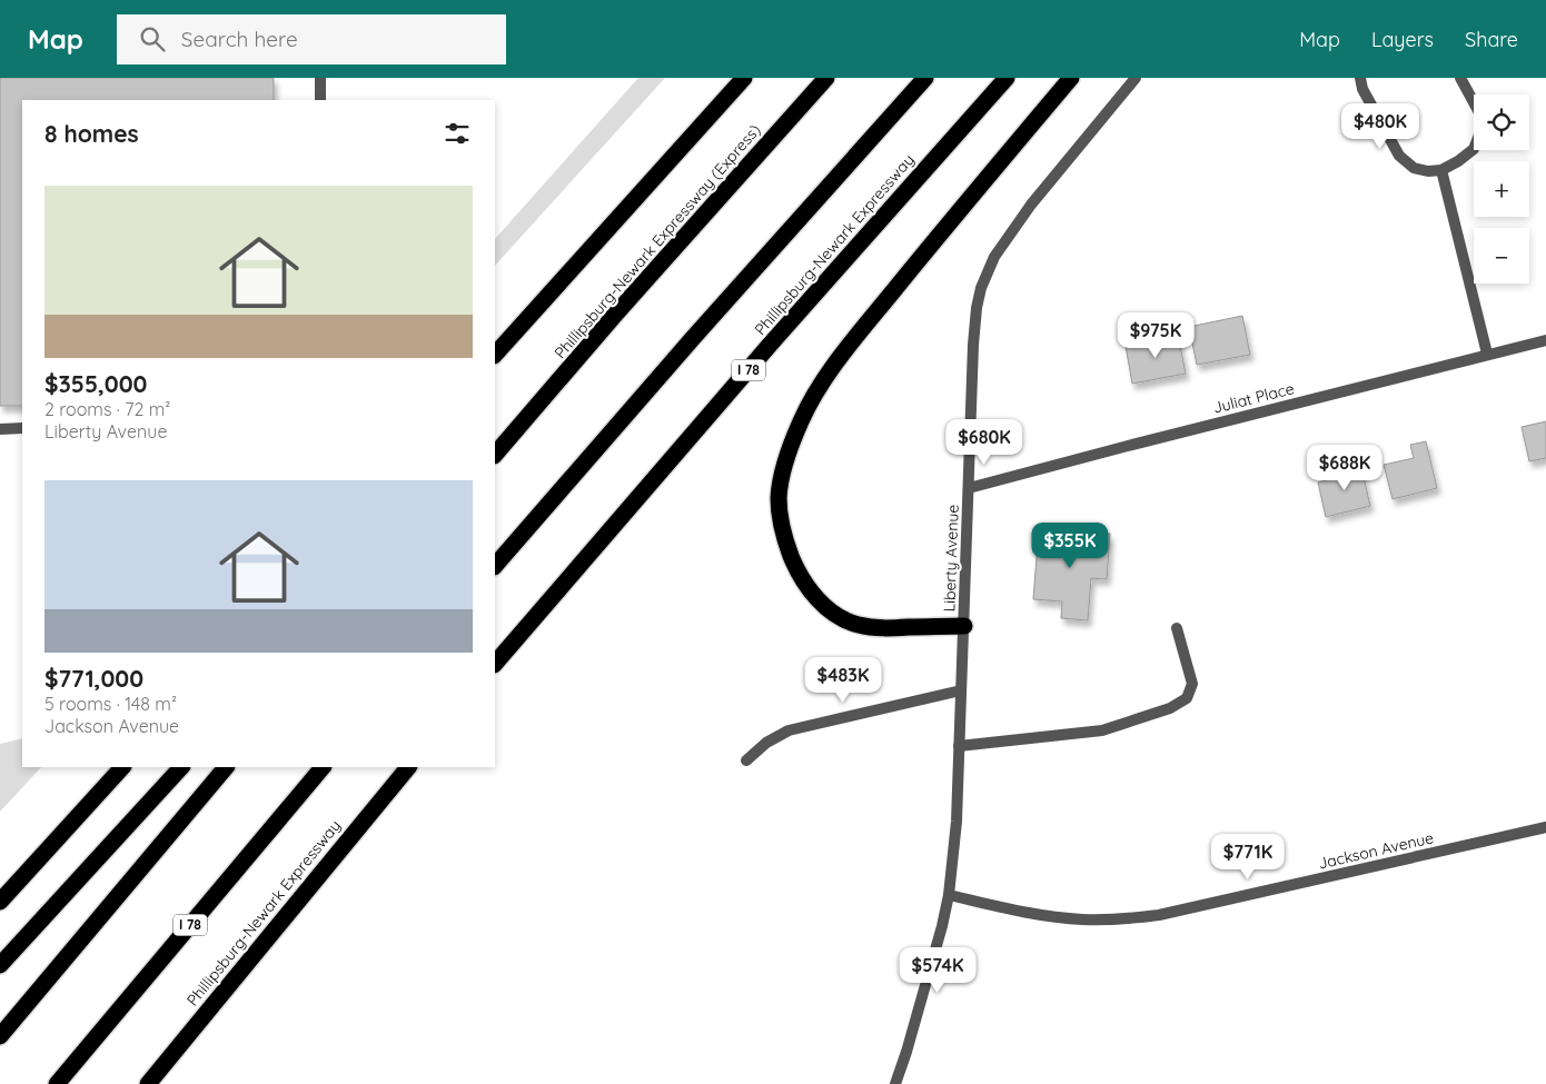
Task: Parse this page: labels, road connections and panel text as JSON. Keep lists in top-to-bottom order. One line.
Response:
{"streets":{"highway":["Phillipsburg-Newark Expressway (Express)","Phillipsburg-Newark Expressway","I 78"],"street":["Juliat Place","Liberty Avenue","Jackson Avenue"]},"crossings":[["Juliat Place","Liberty Avenue"],["Liberty Avenue","Jackson Avenue"]],"page":{"header":"Map","search":"Search here","nav":["Map","Layers","Share"],"map_buttons":["+","−"],"heading":"8 homes","price":["$480K","$975K","$680K","$688K","$355K","$483K","$771K","$574K"],"list":[{"name":"$355,000","note":"2 rooms · 72 m² · Liberty Avenue"},{"name":"$771,000","note":"5 rooms · 148 m² · Jackson Avenue"}]}}
